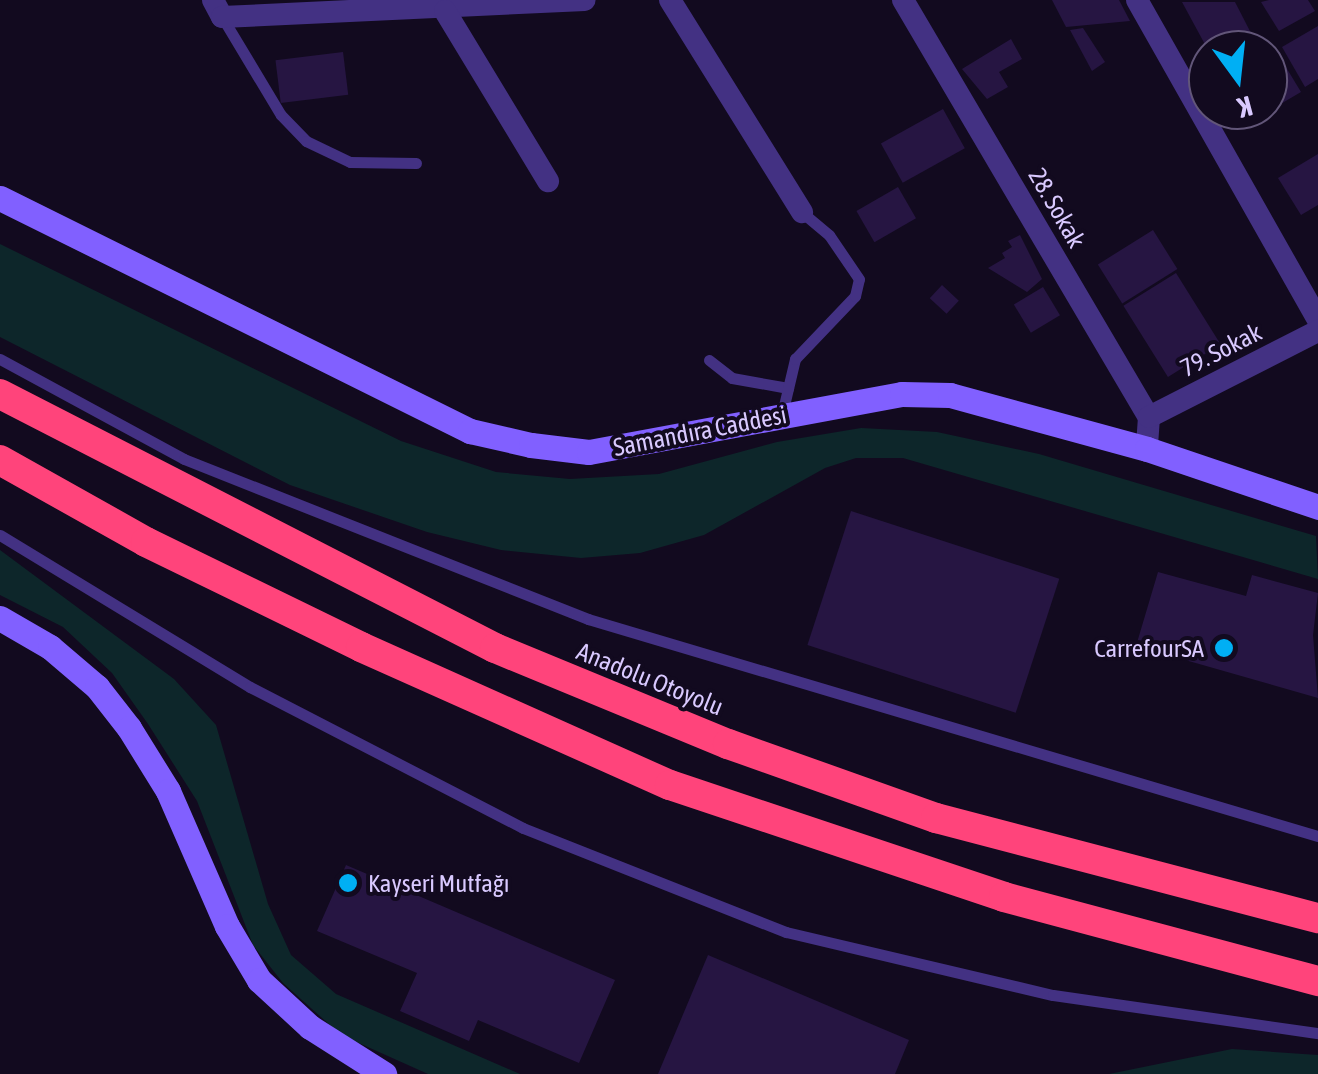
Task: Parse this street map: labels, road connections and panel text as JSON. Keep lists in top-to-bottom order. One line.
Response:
{"streets":{"highway":["Anadolu Otoyolu"],"main road":["Samandıra Caddesi"],"street":["28. Sokak","79. Sokak"]},"crossings":[["28. Sokak","79. Sokak"]],"places":["CarrefourSA","Kayseri Mutfağı"],"north":"bottom"}
